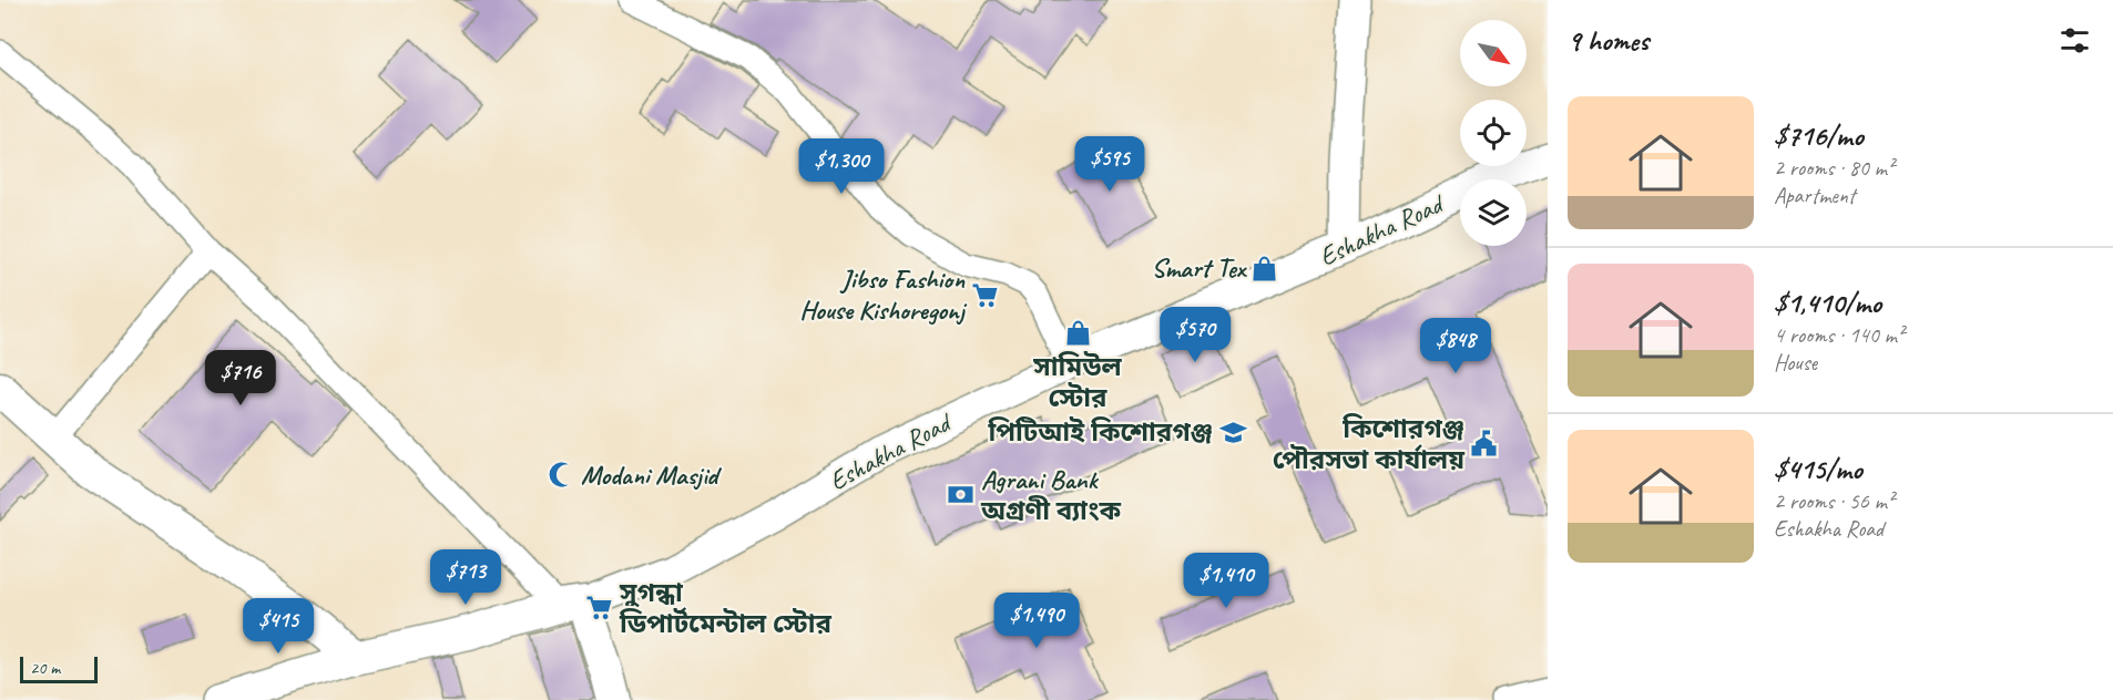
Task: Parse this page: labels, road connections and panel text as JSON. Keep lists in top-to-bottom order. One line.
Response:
{"streets":{"main road":["Eshakha Road"]},"places":{"shop":["Smart Tex","সামিউল স্টোর"],"supermarket":["Jibso Fashion House Kishoregonj","সুগন্ধা ডিপার্টমেন্টাল স্টোর"],"school or university":["পিটিআই কিশোরগঞ্জ"],"public building":["কিশোরগঞ্জ পৌরসভা কার্যালয়"],"mosque":["Modani Masjid"],"bank":["Agrani Bank অগ্রণী ব্যাংক"]},"scale_bar":"20 m","north":"bottom right","page":{"heading":"9 homes","list":[{"name":"$716/mo","note":"2 rooms · 80 m² · Apartment"},{"name":"$1,410/mo","note":"4 rooms · 140 m² · House"},{"name":"$415/mo","note":"2 rooms · 56 m² · Eshakha Road"}],"price":["$595","$1,300","$570","$848","$716","$713","$1,410","$1,490","$415"],"scale":"20 m"}}
